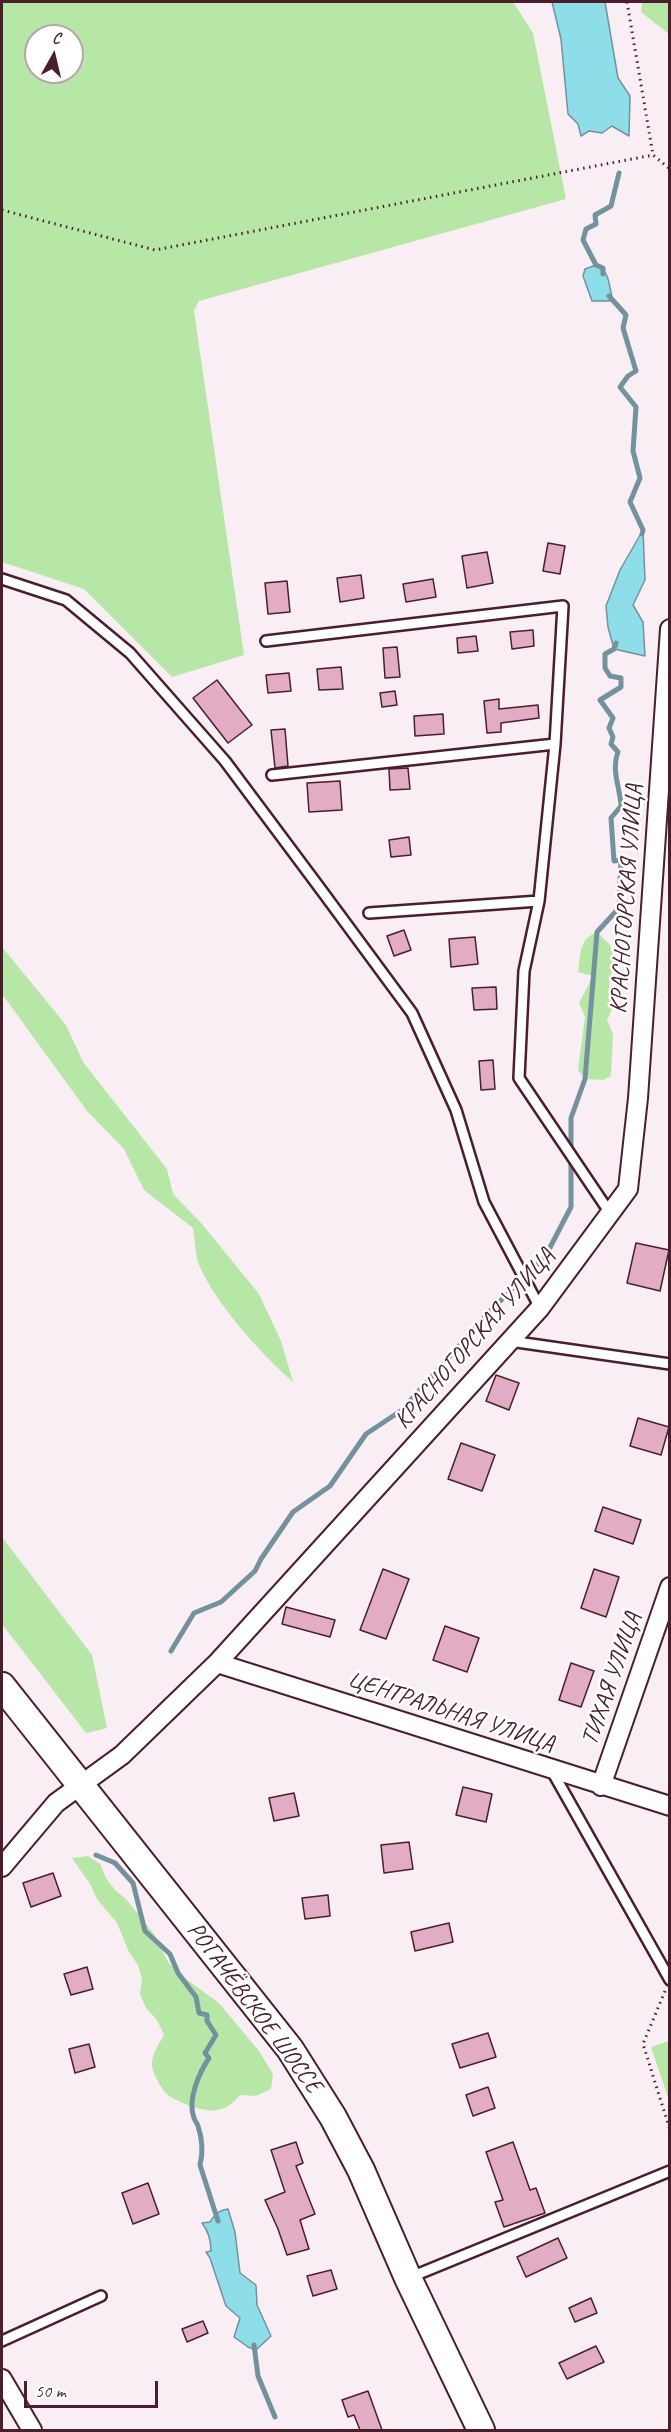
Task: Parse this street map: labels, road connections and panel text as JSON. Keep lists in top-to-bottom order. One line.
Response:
{"streets":{"main road":["РОГАЧЁВСКОЕ ШОССЕ"],"street":["КРАСНОГОРСКАЯ УЛИЦА","ТИХАЯ УЛИЦА","ЦЕНТРАЛЬНАЯ УЛИЦА"]},"crossings":[["КРАСНОГОРСКАЯ УЛИЦА","ЦЕНТРАЛЬНАЯ УЛИЦА"],["КРАСНОГОРСКАЯ УЛИЦА","РОГАЧЁВСКОЕ ШОССЕ"],["ТИХАЯ УЛИЦА","ЦЕНТРАЛЬНАЯ УЛИЦА"]],"scale_bar":"50 m","north":"top"}
